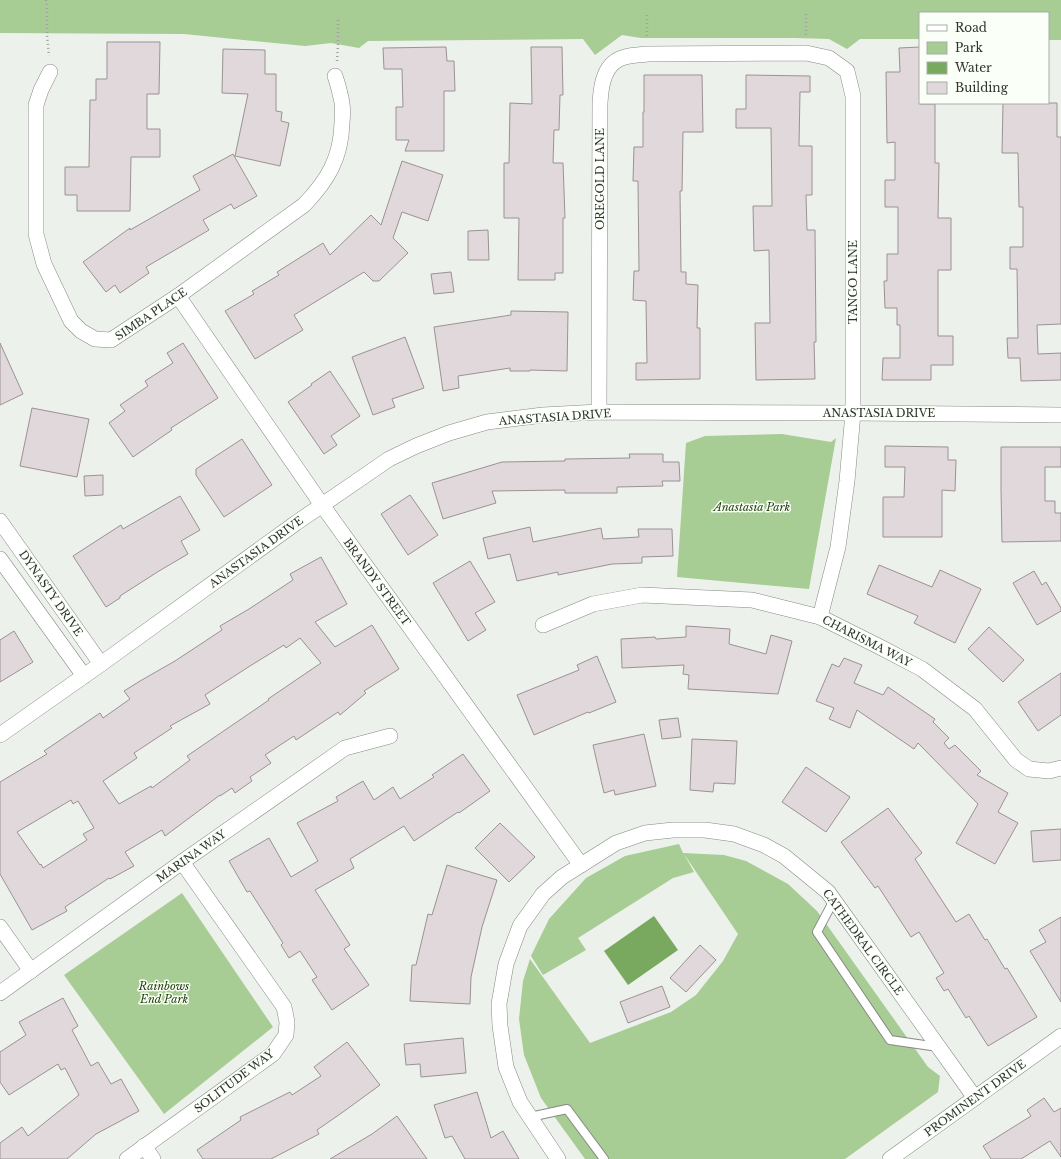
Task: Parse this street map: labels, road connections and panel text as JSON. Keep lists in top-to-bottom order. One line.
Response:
{"streets":{"street":["OREGOLD LANE","TANGO LANE","SIMBA PLACE","ANASTASIA DRIVE","BRANDY STREET","DYNASTY DRIVE","CHARISMA WAY","MARINA WAY","CATHEDRAL CIRCLE","SOLITUDE WAY","PROMINENT DRIVE"]},"crossings":[["OREGOLD LANE","TANGO LANE"],["OREGOLD LANE","ANASTASIA DRIVE"],["TANGO LANE","ANASTASIA DRIVE"],["TANGO LANE","CHARISMA WAY"],["SIMBA PLACE","BRANDY STREET"],["ANASTASIA DRIVE","BRANDY STREET"],["ANASTASIA DRIVE","DYNASTY DRIVE"],["BRANDY STREET","CATHEDRAL CIRCLE"],["MARINA WAY","SOLITUDE WAY"],["CATHEDRAL CIRCLE","PROMINENT DRIVE"]],"parks":["Anastasia Park","Rainbows End Park"],"legend":["Road","Park","Water","Building"]}
